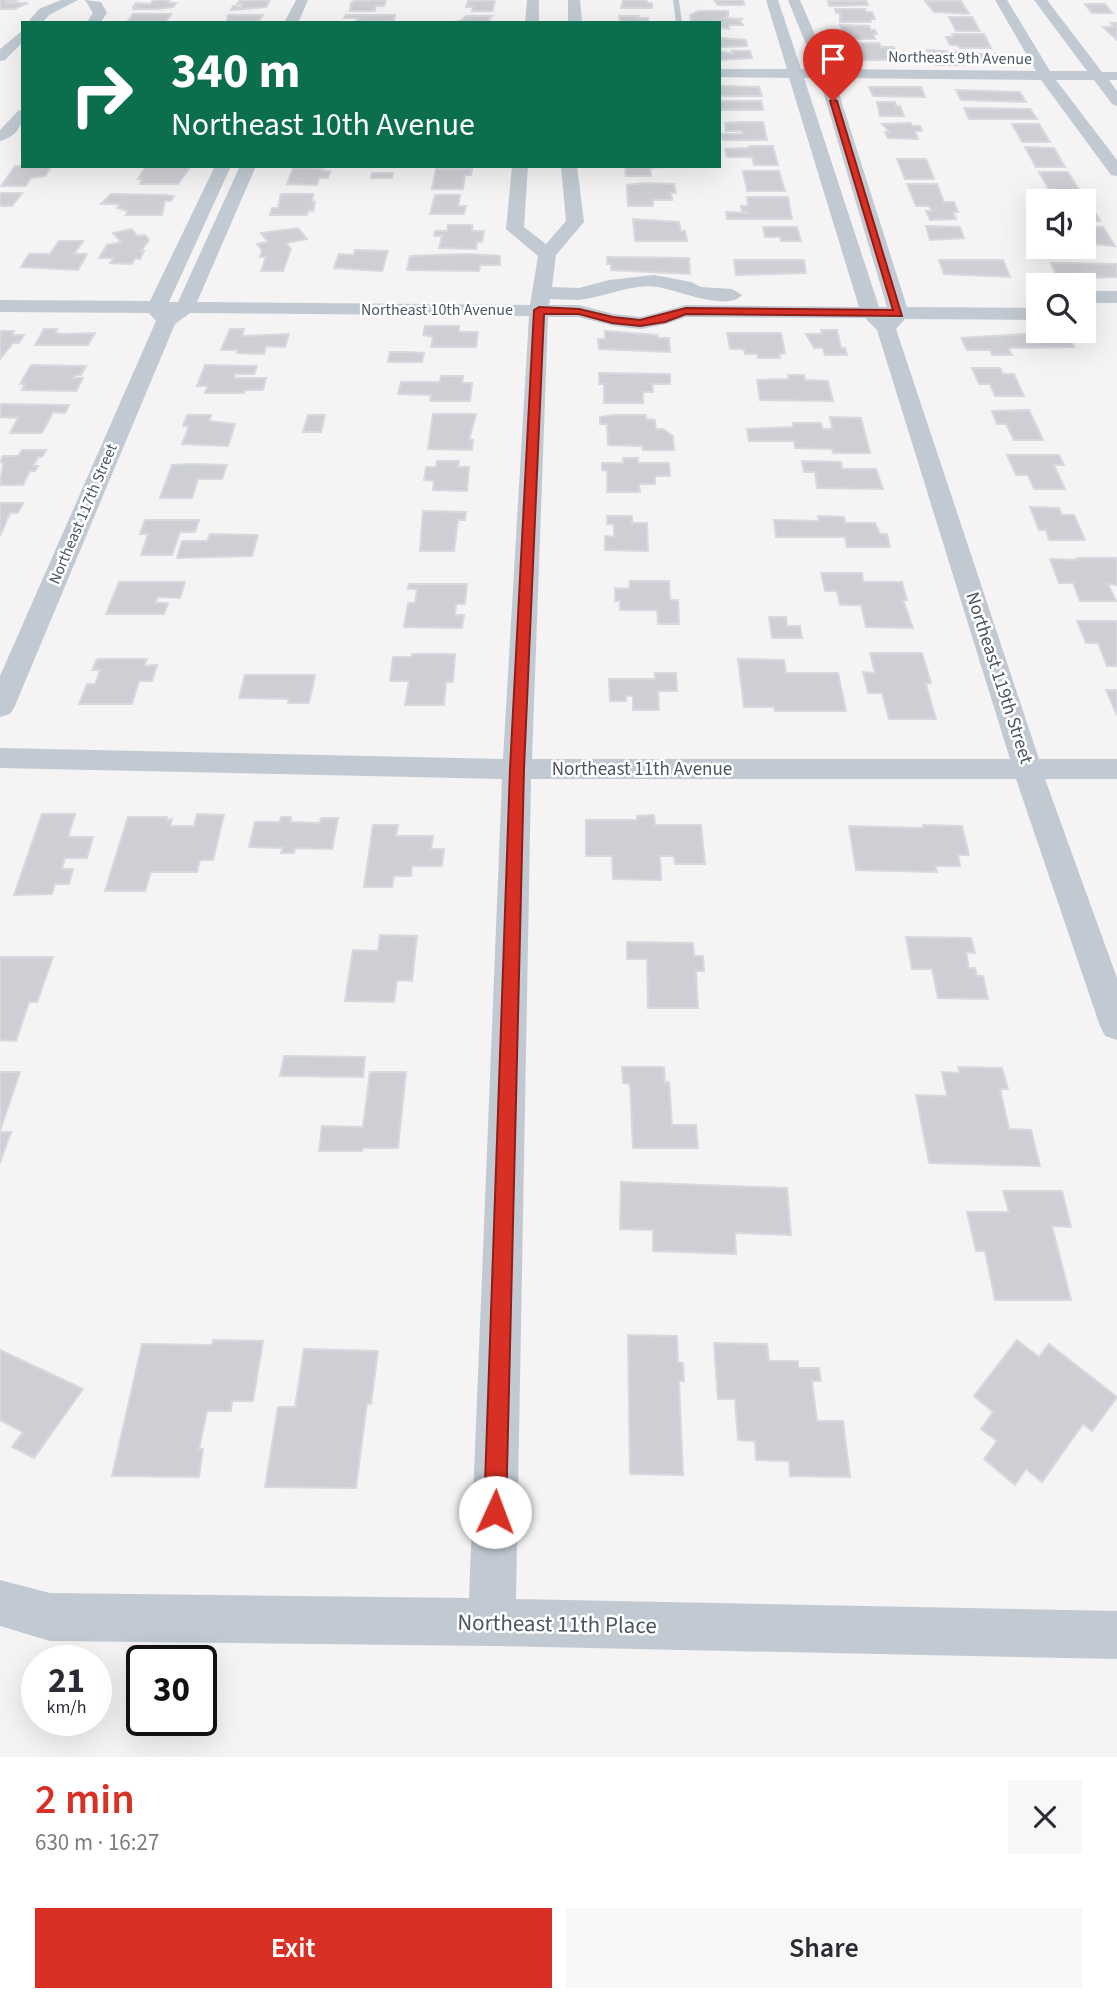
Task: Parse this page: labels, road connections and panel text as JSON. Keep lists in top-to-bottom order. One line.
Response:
{"streets":{"street":["Northeast 9th Avenue","Northeast 10th Avenue","Northeast 117th Street","Northeast 119th Street","Northeast 11th Avenue","Northeast 11th Place"]},"crossings":[["Northeast 9th Avenue","Northeast 119th Street"],["Northeast 10th Avenue","Northeast 117th Street"],["Northeast 10th Avenue","Northeast 119th Street"],["Northeast 119th Street","Northeast 11th Avenue"]],"page":{"turn":["340 m","Northeast 10th Avenue"],"speed":"21 km/h","limit":"30","heading":["2 min","630 m · 16:27"],"buttons":["Exit","Share"]}}
